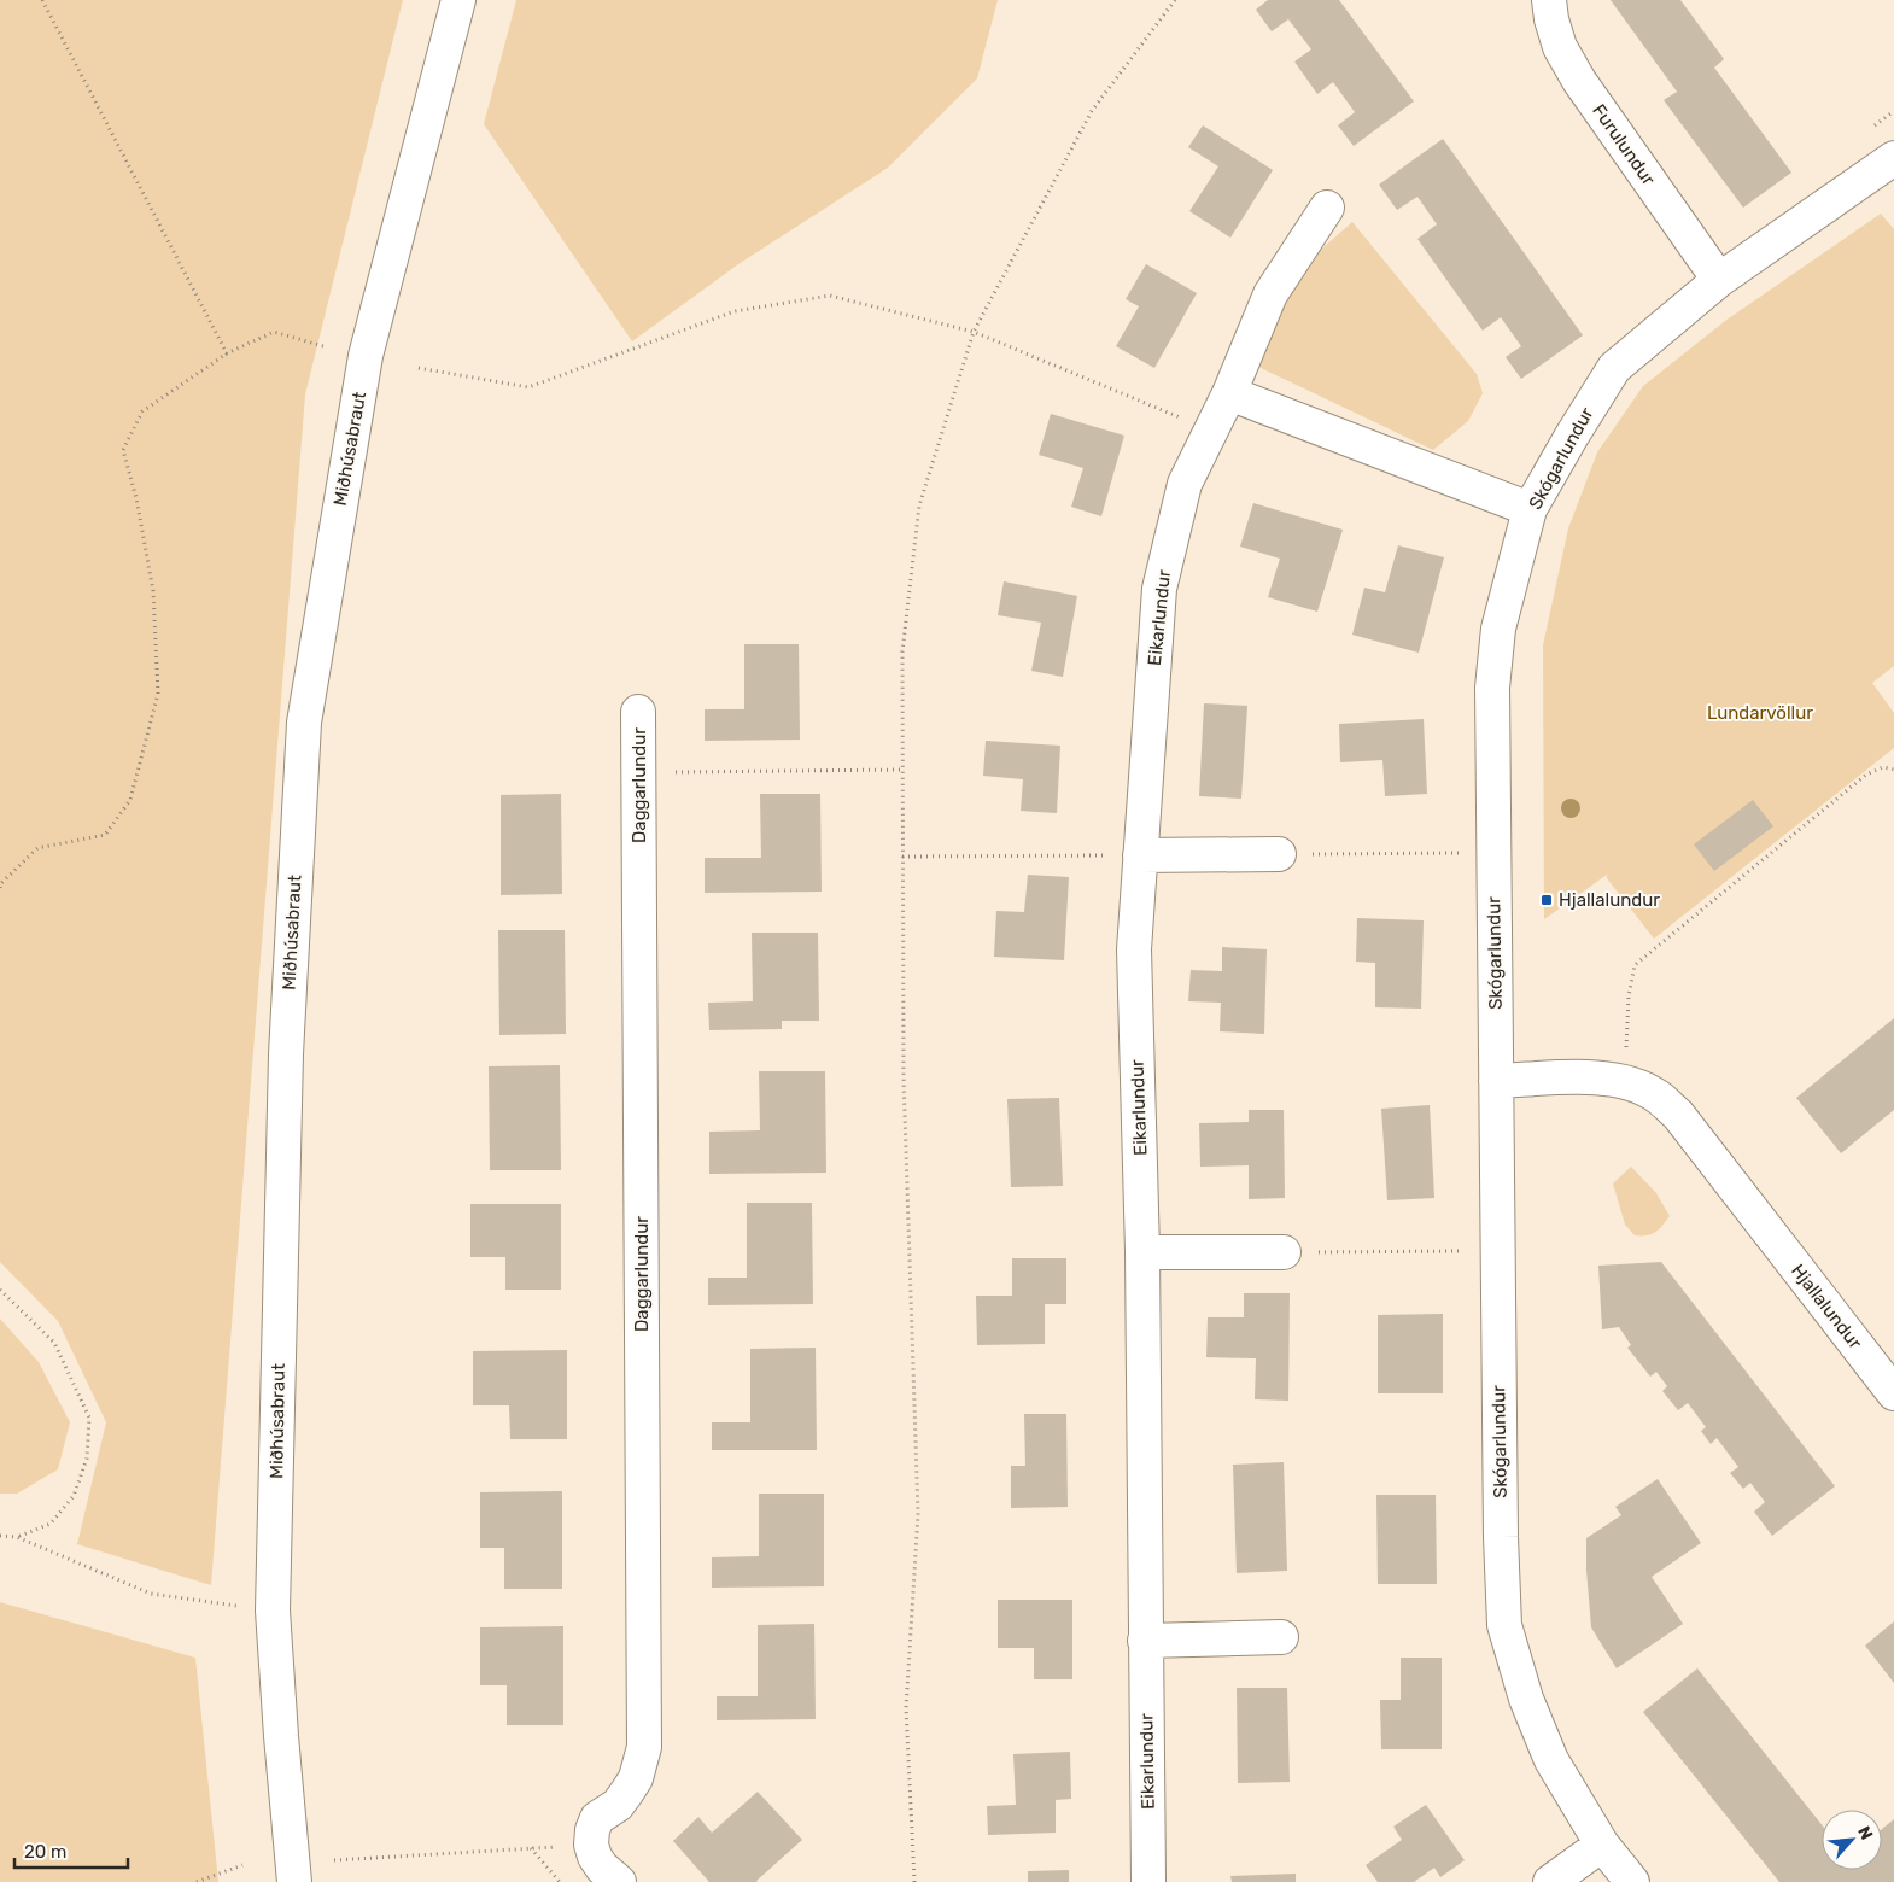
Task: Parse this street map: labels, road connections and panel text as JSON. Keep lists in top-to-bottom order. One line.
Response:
{"streets":{"street":["Furulundur","Miðhúsabraut","Skógarlundur","Eikarlundur","Daggarlundur","Hjallalundur"]},"crossings":[["Furulundur","Skógarlundur"],["Skógarlundur","Hjallalundur"]],"parks":["Lundarvöllur"],"places":{"transit":["Hjallalundur"]},"scale_bar":"20 m","north":"top right"}
